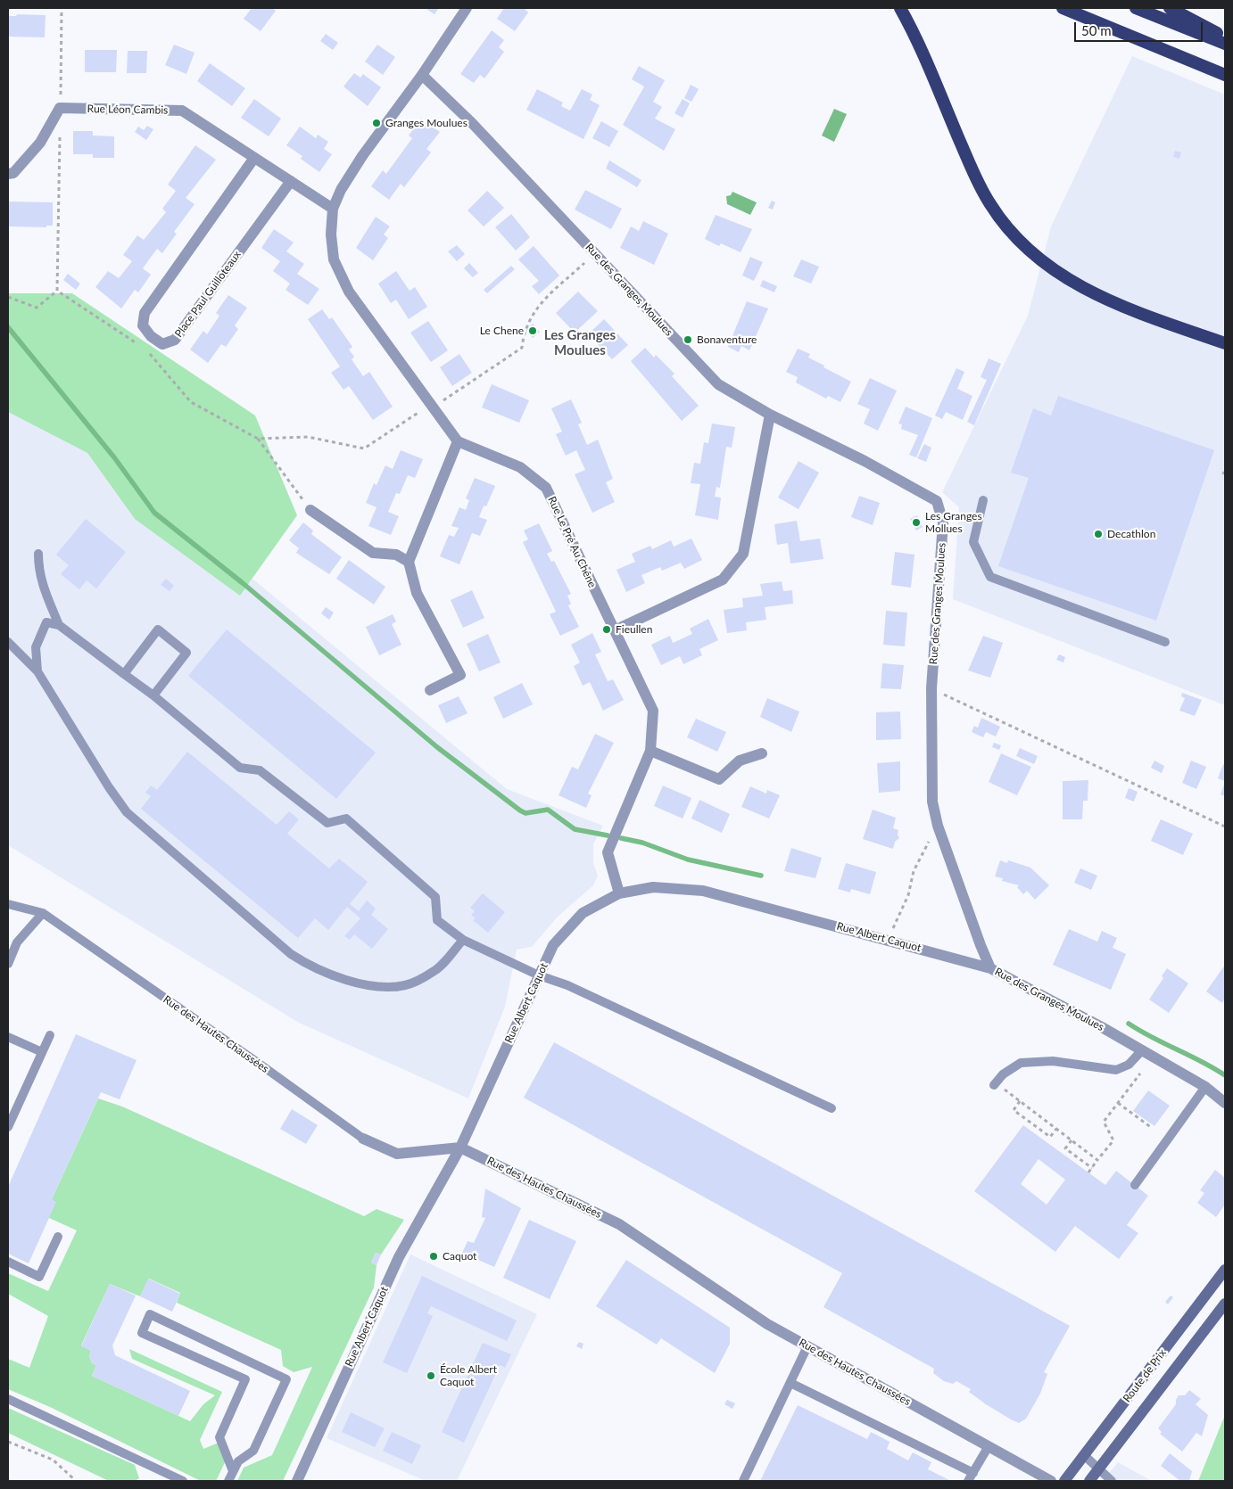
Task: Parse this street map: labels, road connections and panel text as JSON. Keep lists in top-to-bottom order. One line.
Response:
{"streets":{"main road":["Route de Prix"],"street":["Rue Léon Cambis","Rue des Granges Moulues","Place Paul Guilloteaux","Rue Le Pré Au Chêne","Rue Albert Caquot","Rue des Hautes Chaussées"]},"crossings":[["Rue Léon Cambis","Place Paul Guilloteaux"],["Rue Léon Cambis","Rue Le Pré Au Chêne"],["Rue des Granges Moulues","Rue Le Pré Au Chêne"],["Rue des Granges Moulues","Rue Albert Caquot"],["Rue Le Pré Au Chêne","Rue Albert Caquot"],["Rue Albert Caquot","Rue des Hautes Chaussées"]],"districts":["Les Granges Moulues"],"places":["Granges Moulues","Le Chene","Bonaventure","Les Granges Mollues","Decathlon","Fieullen","Caquot","École Albert Caquot"],"scale_bar":"50 m"}
